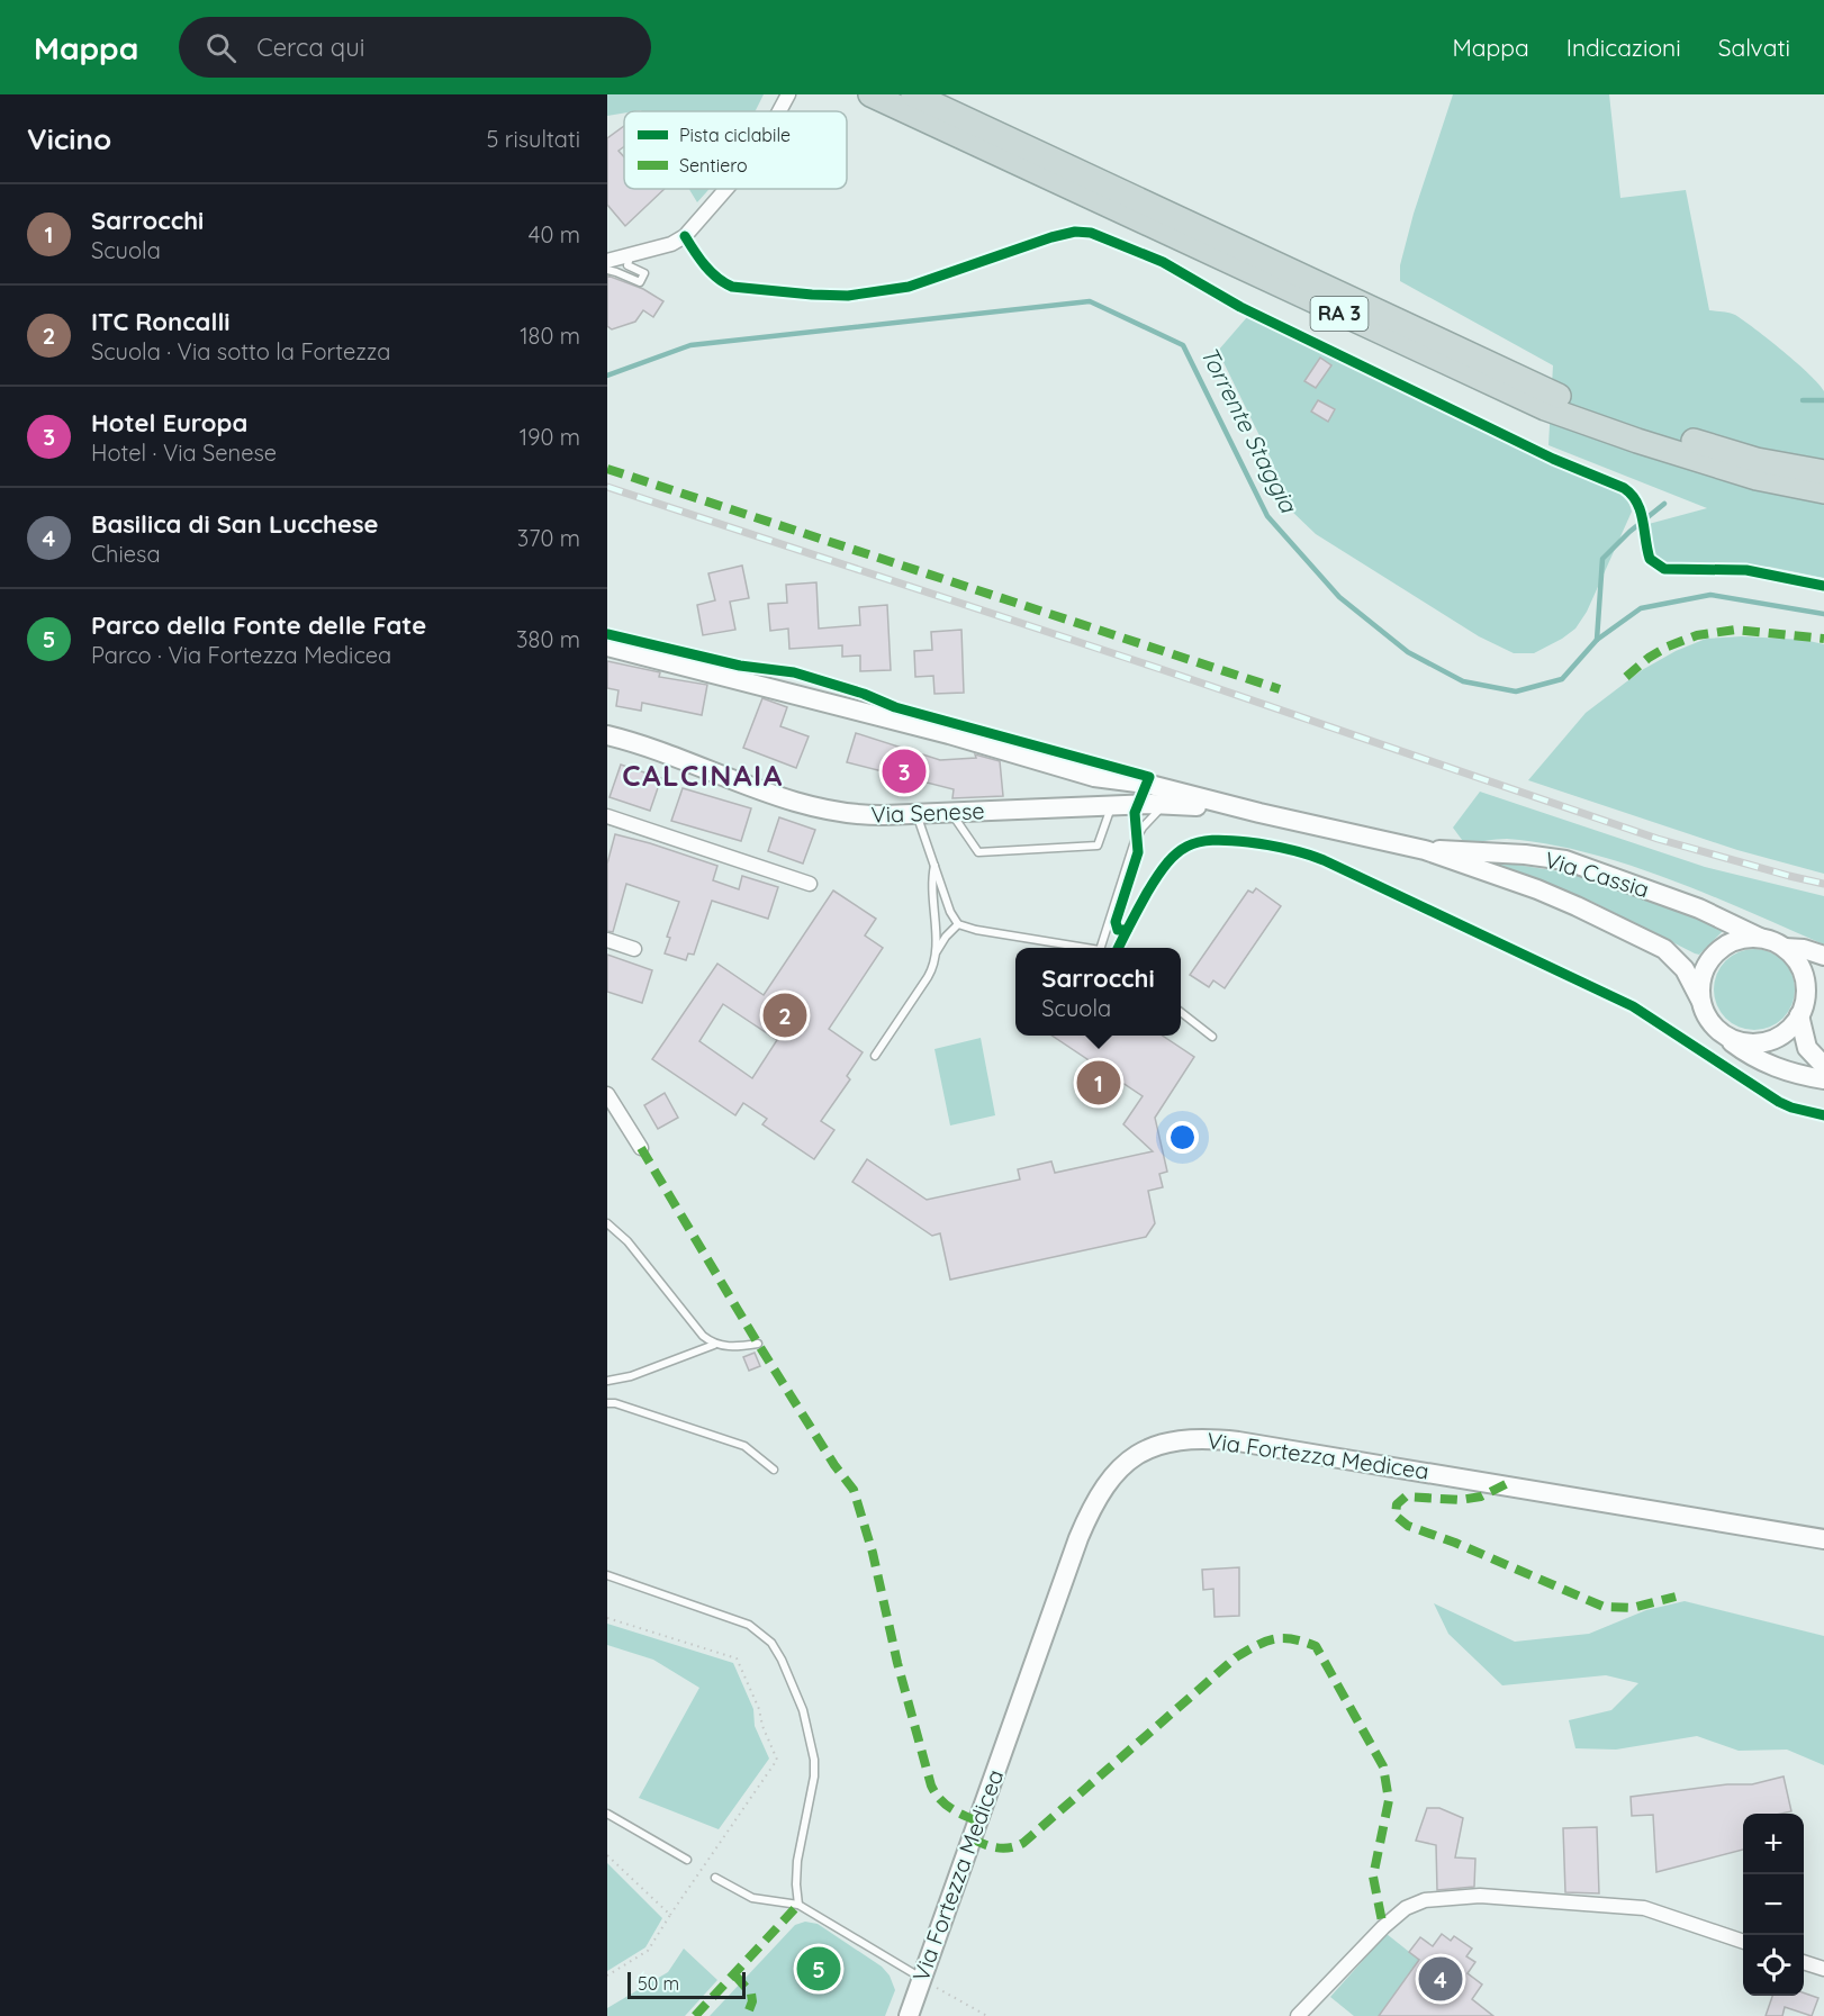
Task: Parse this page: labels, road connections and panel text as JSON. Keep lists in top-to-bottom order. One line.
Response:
{"streets":{"highway":["RA 3"],"main road":["Via Senese","Via Cassia","Via Fortezza Medicea"]},"crossings":[["Via Senese","Via Cassia"]],"districts":["CALCINAIA"],"water":["Torrente Staggia"],"legend":["Pista ciclabile","Sentiero"],"scale_bar":"50 m","page":{"header":"Mappa","search":"Cerca qui","nav":["Mappa","Indicazioni","Salvati"],"heading":["Vicino","5 risultati"],"list":[{"mark":"1","name":"Sarrocchi","note":"Scuola","value":"40 m"},{"mark":"2","name":"ITC Roncalli","note":"Scuola · Via sotto la Fortezza","value":"180 m"},{"mark":"3","name":"Hotel Europa","note":"Hotel · Via Senese","value":"190 m"},{"mark":"4","name":"Basilica di San Lucchese","note":"Chiesa","value":"370 m"},{"mark":"5","name":"Parco della Fonte delle Fate","note":"Parco · Via Fortezza Medicea","value":"380 m"}],"pins":["3","2","1","5","4"],"popup":["Sarrocchi","Scuola"],"map_buttons":["+","−"],"scale":"50 m"}}
